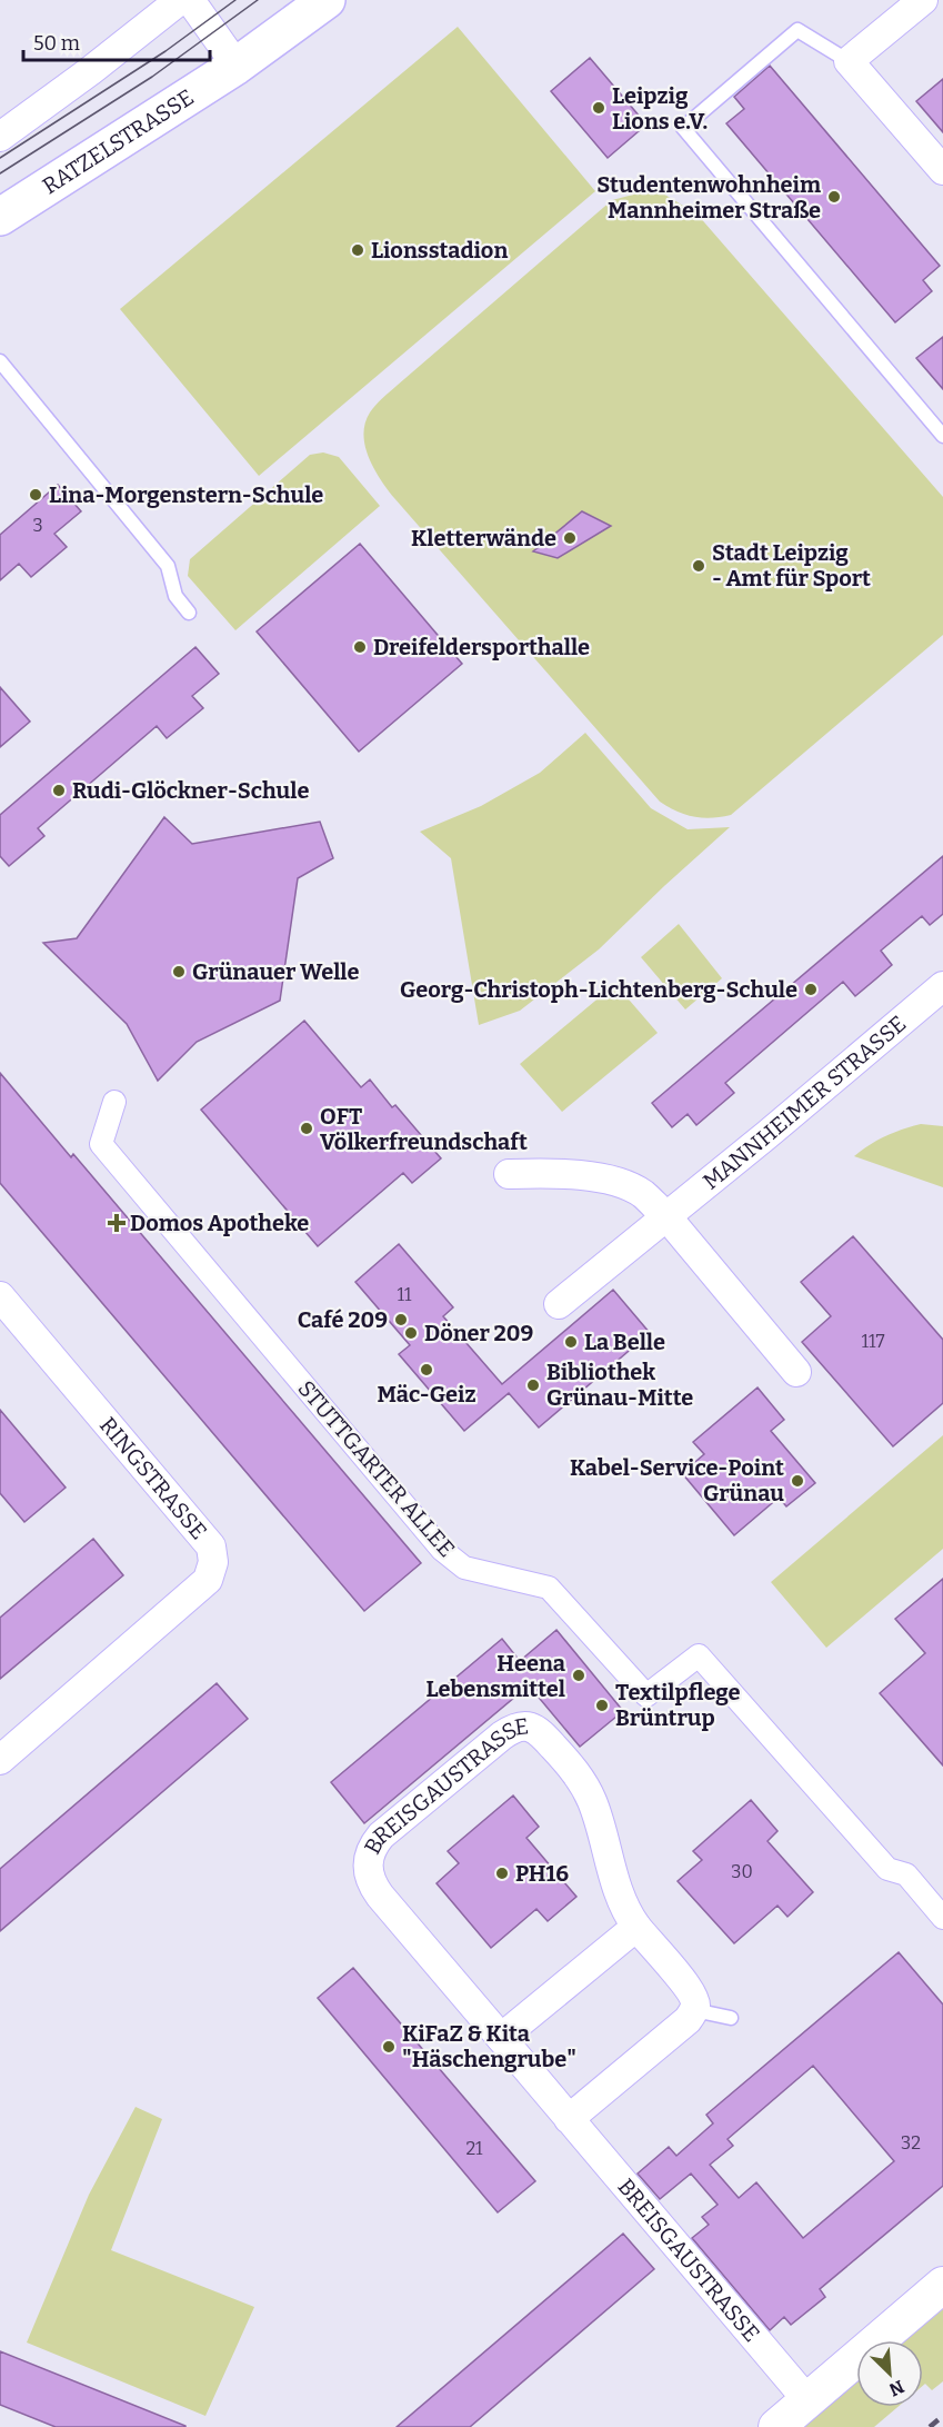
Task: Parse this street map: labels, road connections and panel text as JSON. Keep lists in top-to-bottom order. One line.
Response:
{"streets":{"main road":["RATZELSTRASSE"],"street":["MANNHEIMER STRASSE","STUTTGARTER ALLEE","RINGSTRASSE","BREISGAUSTRASSE"]},"places":{"other":["Leipzig Lions e.V.","Studentenwohnheim Mannheimer Straße","Lionsstadion","Lina-Morgenstern-Schule","Kletterwände","Stadt Leipzig - Amt für Sport","Dreifeldersporthalle","Rudi-Glöckner-Schule","Grünauer Welle","Georg-Christoph-Lichtenberg-Schule","OFT Völkerfreundschaft","Café 209","Döner 209","La Belle","Mäc-Geiz","Bibliothek Grünau-Mitte","Kabel-Service-Point Grünau","Heena Lebensmittel","Textilpflege Brüntrup","PH16","KiFaZ & Kita \"Häschengrube\""],"health":["Domos Apotheke"]},"house_numbers":["3","11","117","30","32","21"],"scale_bar":"50 m","north":"bottom right"}
